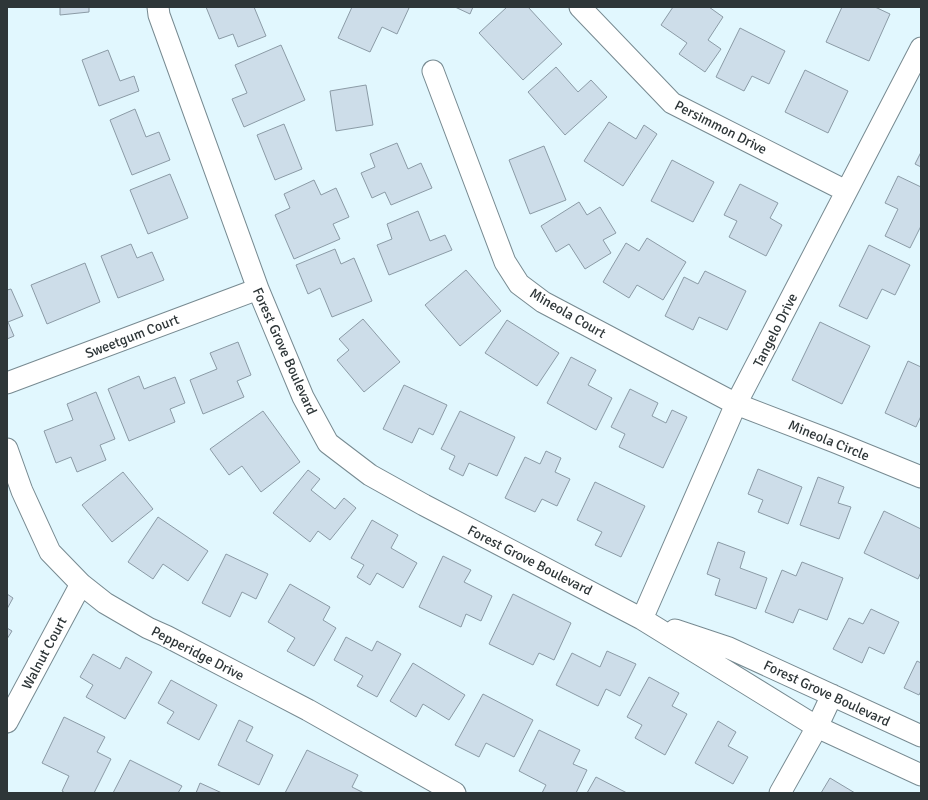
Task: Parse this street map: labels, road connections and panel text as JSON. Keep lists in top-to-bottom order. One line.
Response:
{"streets":{"street":["Persimmon Drive","Mineola Court","Tangelo Drive","Sweetgum Court","Forest Grove Boulevard","Mineola Circle","Walnut Court","Pepperidge Drive"]},"crossings":[["Persimmon Drive","Tangelo Drive"],["Mineola Court","Tangelo Drive"],["Mineola Court","Mineola Circle"],["Tangelo Drive","Forest Grove Boulevard"],["Tangelo Drive","Mineola Circle"],["Sweetgum Court","Forest Grove Boulevard"],["Walnut Court","Pepperidge Drive"]]}
